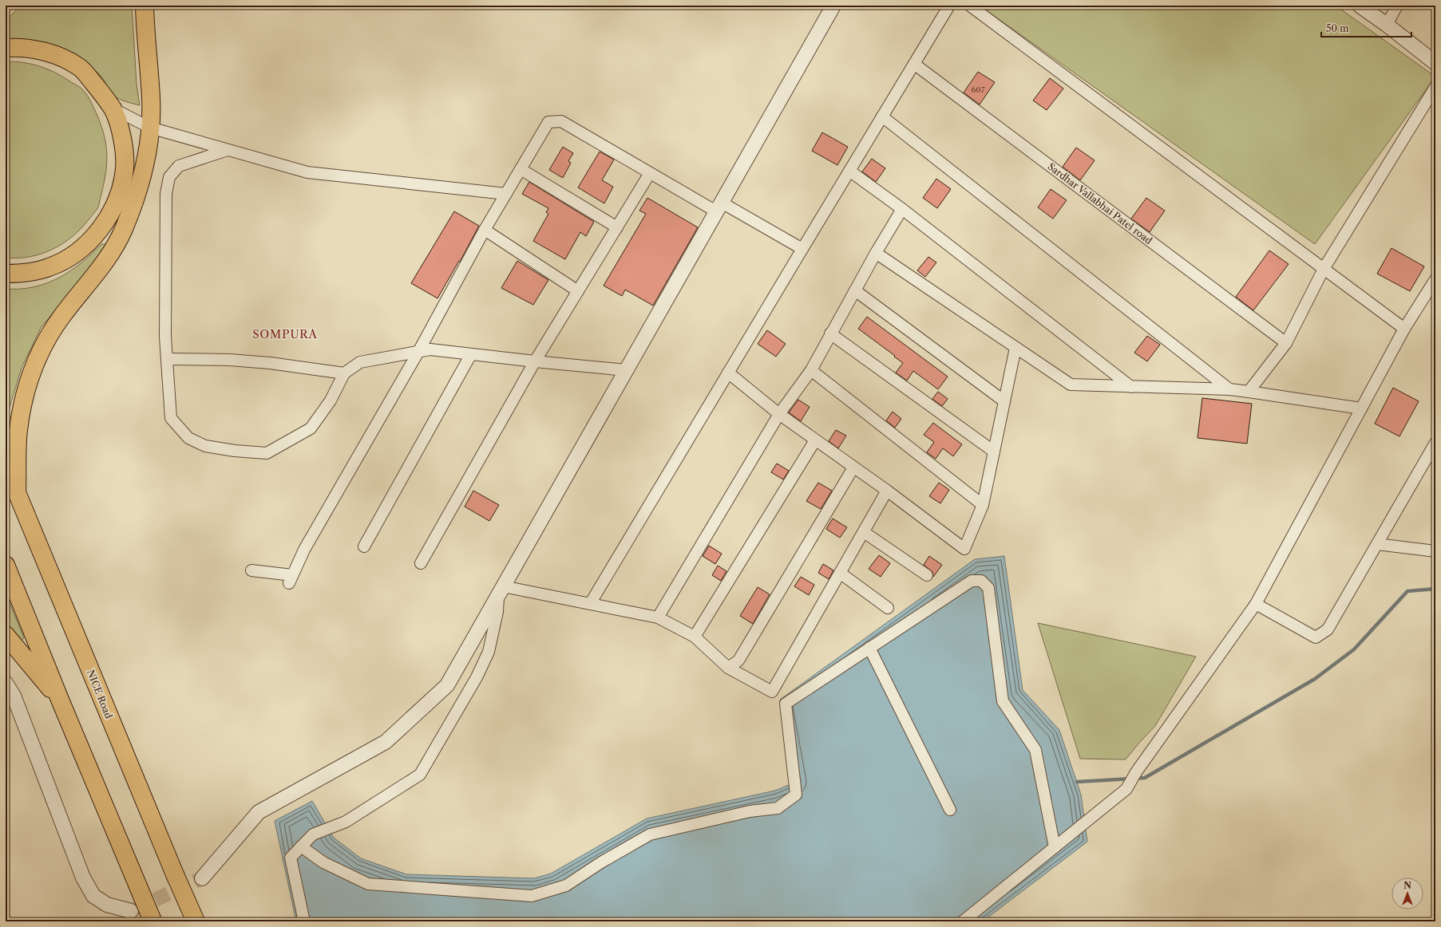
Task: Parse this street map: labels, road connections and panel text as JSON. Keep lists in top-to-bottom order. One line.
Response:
{"streets":{"highway":["NICE Road"],"street":["Sardhar Vallabhai Patel road"]},"districts":["SOMPURA"],"house_numbers":["607"],"scale_bar":"50 m","north":"top"}
